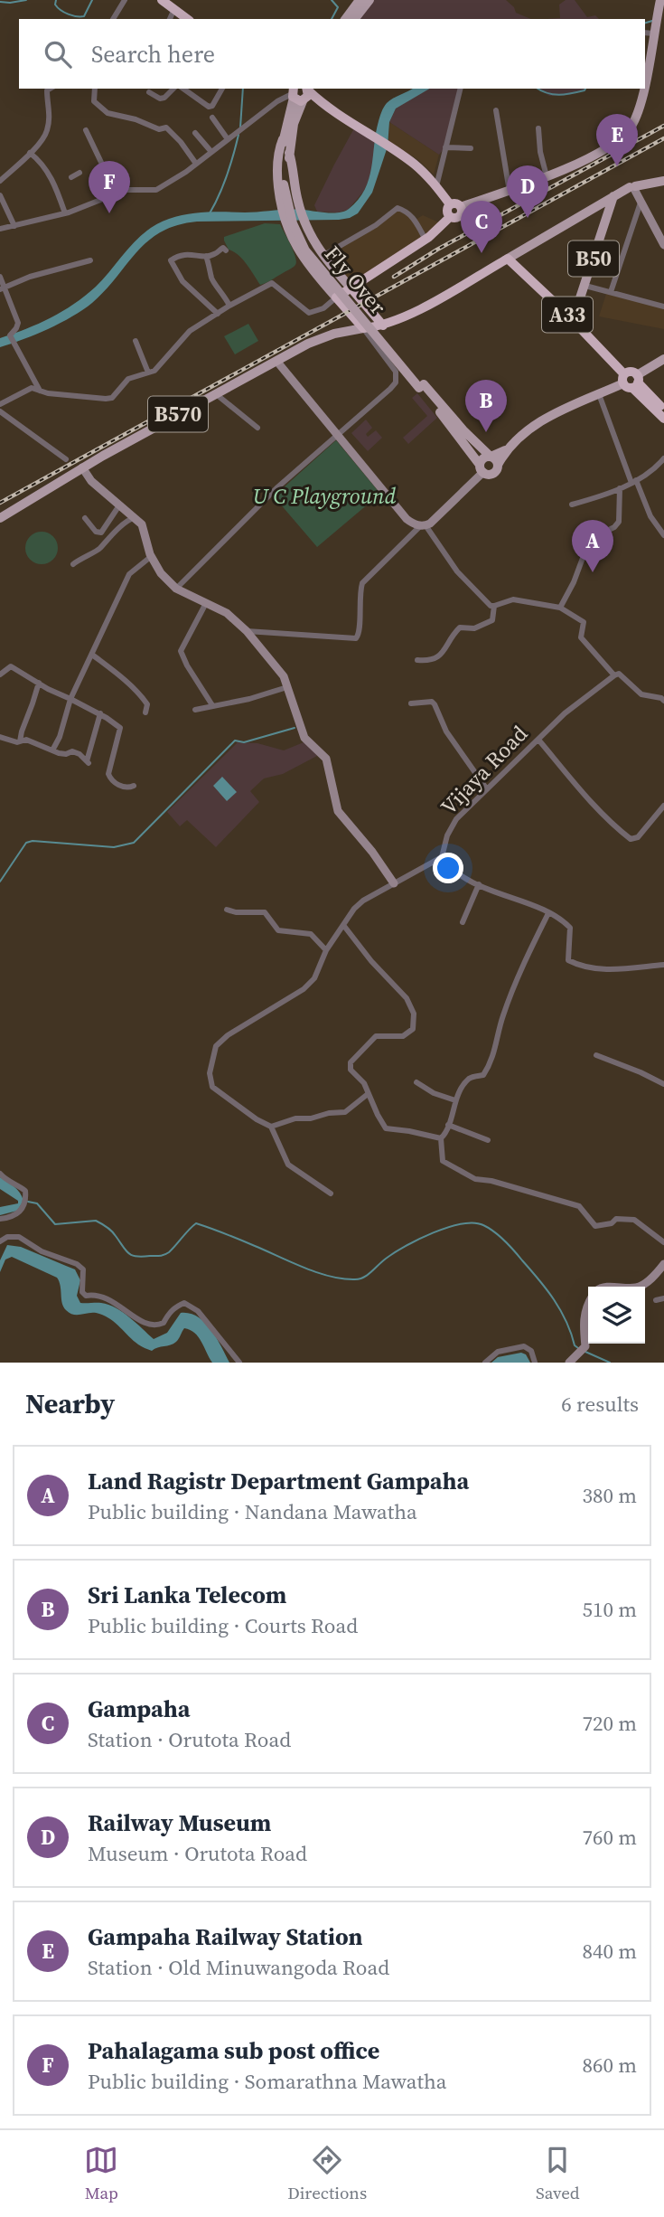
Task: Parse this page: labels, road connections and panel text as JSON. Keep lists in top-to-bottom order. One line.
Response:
{"streets":{"highway":["A33"],"main road":["B50","Fly Over","B570"],"street":["Vijaya Road"]},"crossings":[["B50","A33"]],"parks":["U C Playground"],"page":{"search":"Search here","pins":["E","F","D","C","B","A"],"heading":["Nearby","6 results"],"list":[{"mark":"A","name":"Land Ragistr Department Gampaha","note":"Public building · Nandana Mawatha","value":"380 m"},{"mark":"B","name":"Sri Lanka Telecom","note":"Public building · Courts Road","value":"510 m"},{"mark":"C","name":"Gampaha","note":"Station · Orutota Road","value":"720 m"},{"mark":"D","name":"Railway Museum","note":"Museum · Orutota Road","value":"760 m"},{"mark":"E","name":"Gampaha Railway Station","note":"Station · Old Minuwangoda Road","value":"840 m"},{"mark":"F","name":"Pahalagama sub post office","note":"Public building · Somarathna Mawatha","value":"860 m"}],"nav":["Map","Directions","Saved"]}}
